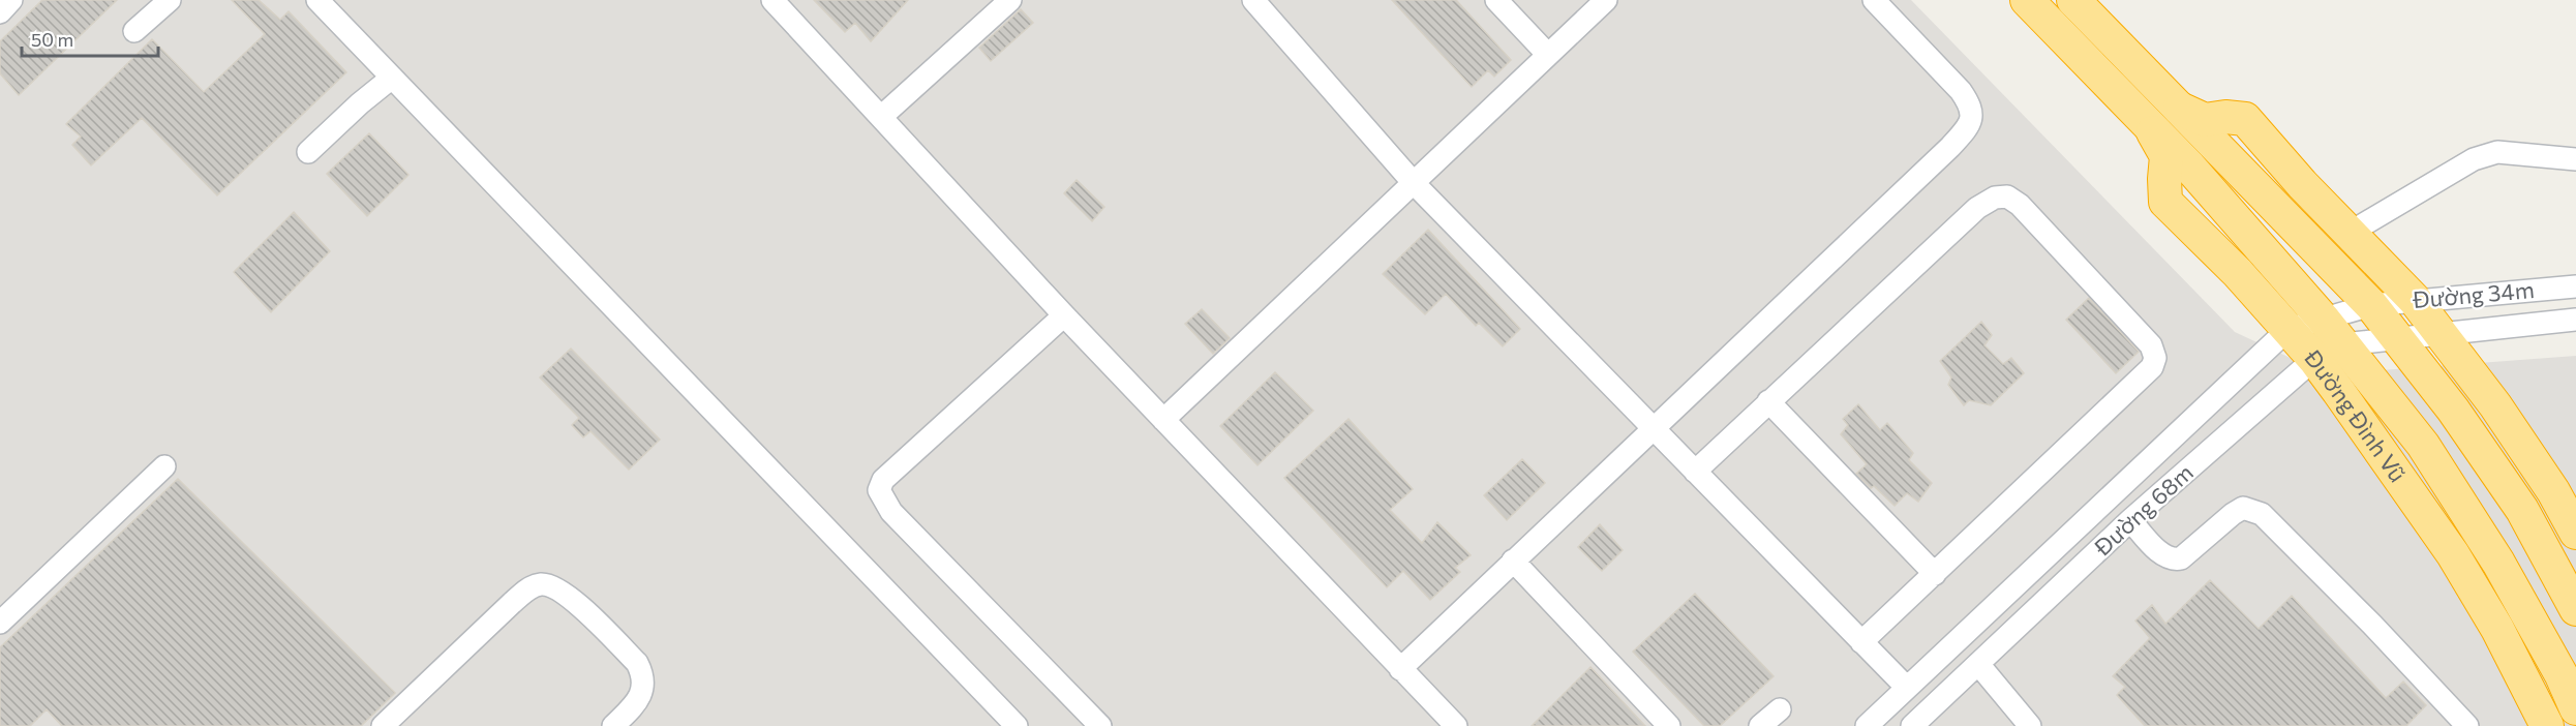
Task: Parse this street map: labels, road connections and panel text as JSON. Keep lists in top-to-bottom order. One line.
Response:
{"streets":{"highway":["Đường Đình Vũ"],"street":["Đường 34m","Đường 68m"]},"crossings":[["Đường 34m","Đường Đình Vũ"],["Đường Đình Vũ","Đường 68m"]],"scale_bar":"50 m"}
